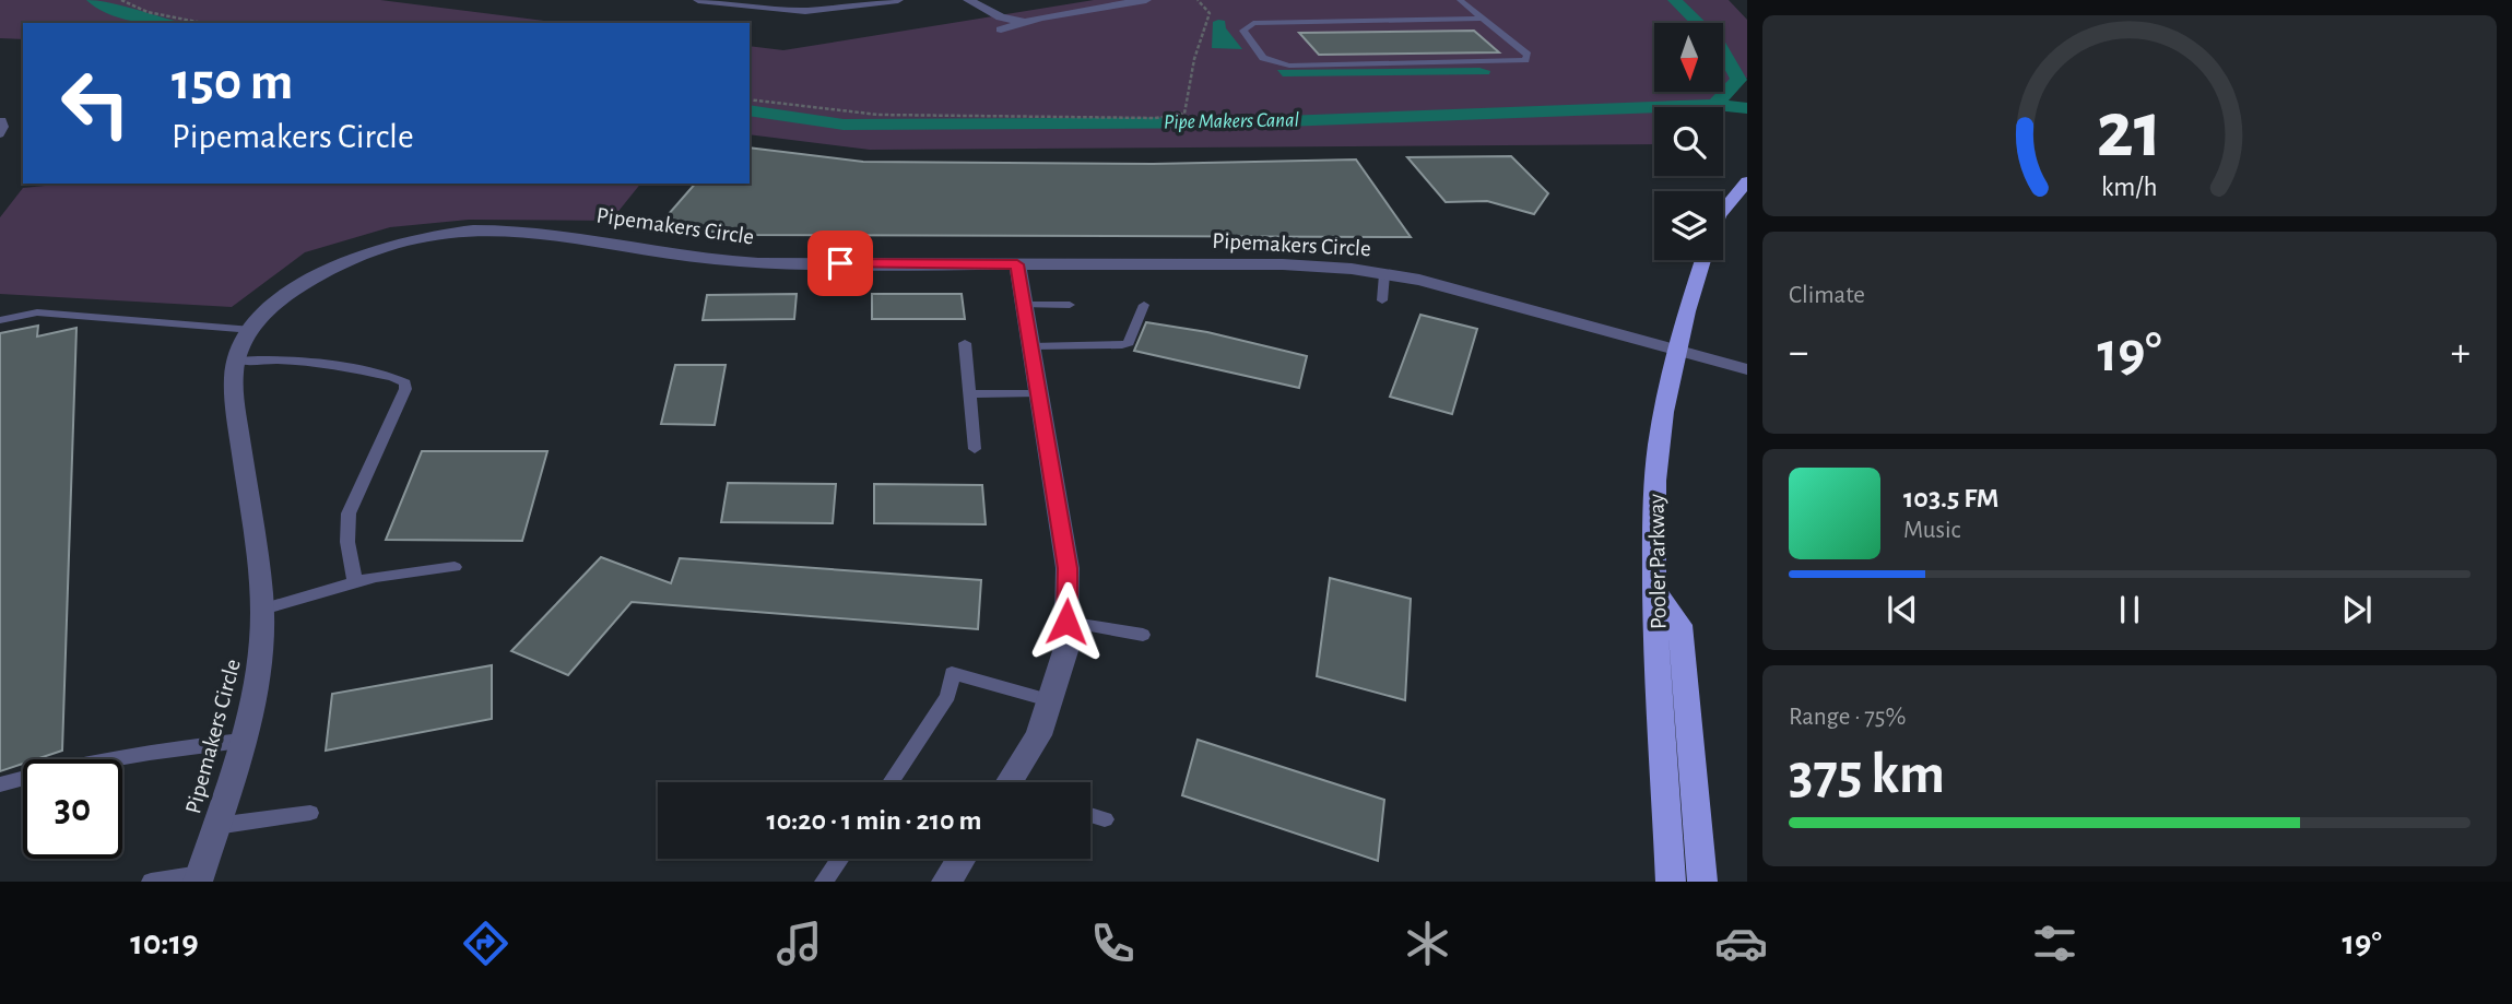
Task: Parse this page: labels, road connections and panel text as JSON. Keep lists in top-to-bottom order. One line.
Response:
{"streets":{"main road":["Pooler Parkway"],"street":["Pipemakers Circle"]},"crossings":[["Pipemakers Circle","Pooler Parkway"]],"water":["Pipe Makers Canal"],"north":"bottom","page":{"turn":["150 m","Pipemakers Circle"],"tile":["Climate",["Range · 75%","375 km"]],"heat":["−","19°","+"],"song":["103.5 FM","Music"],"limit":"30","trip":"10:20 · 1 min · 210 m","tabs":["10:19","19°"],"gauge":["21","km/h"]}}
